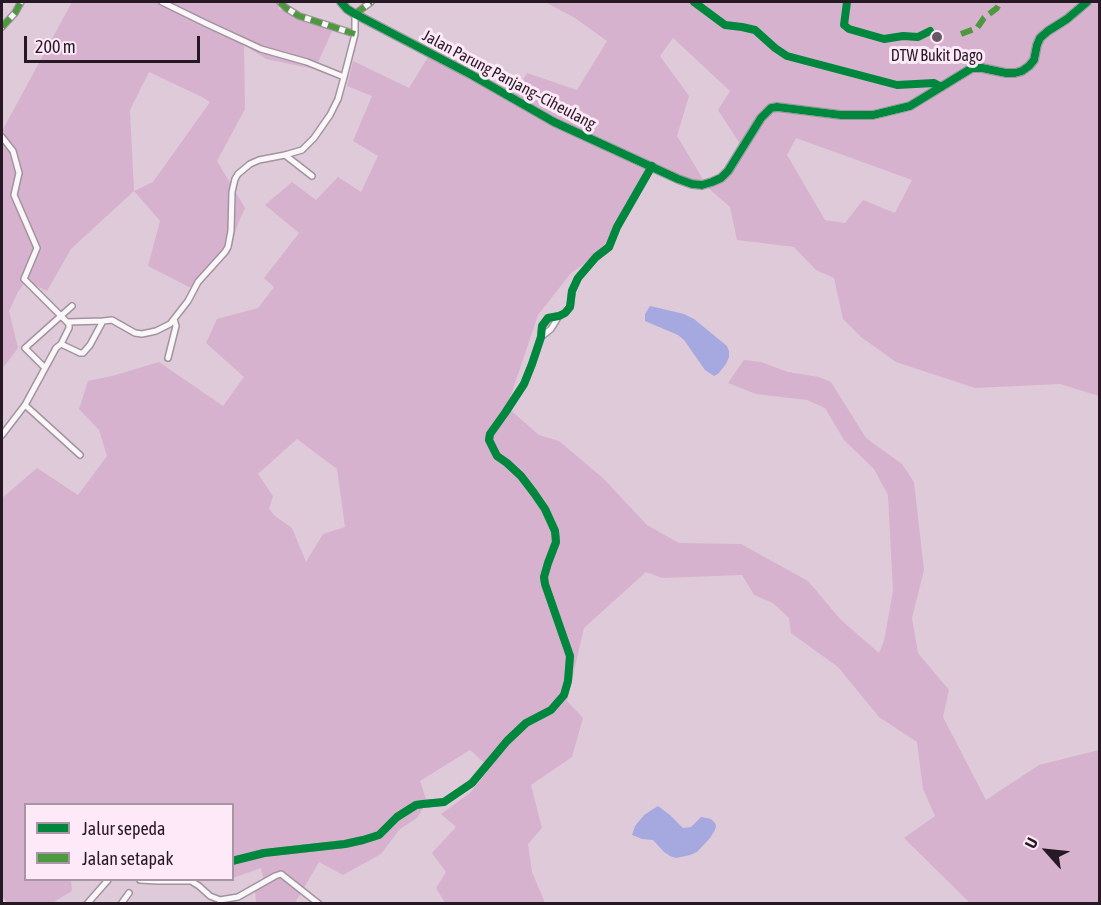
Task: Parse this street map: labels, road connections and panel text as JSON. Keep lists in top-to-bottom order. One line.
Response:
{"streets":{"street":["Jalan Parung Panjang–Ciheulang"]},"places":["DTW Bukit Dago"],"legend":["Jalur sepeda","Jalan setapak"],"scale_bar":"200 m","north":"top left"}
